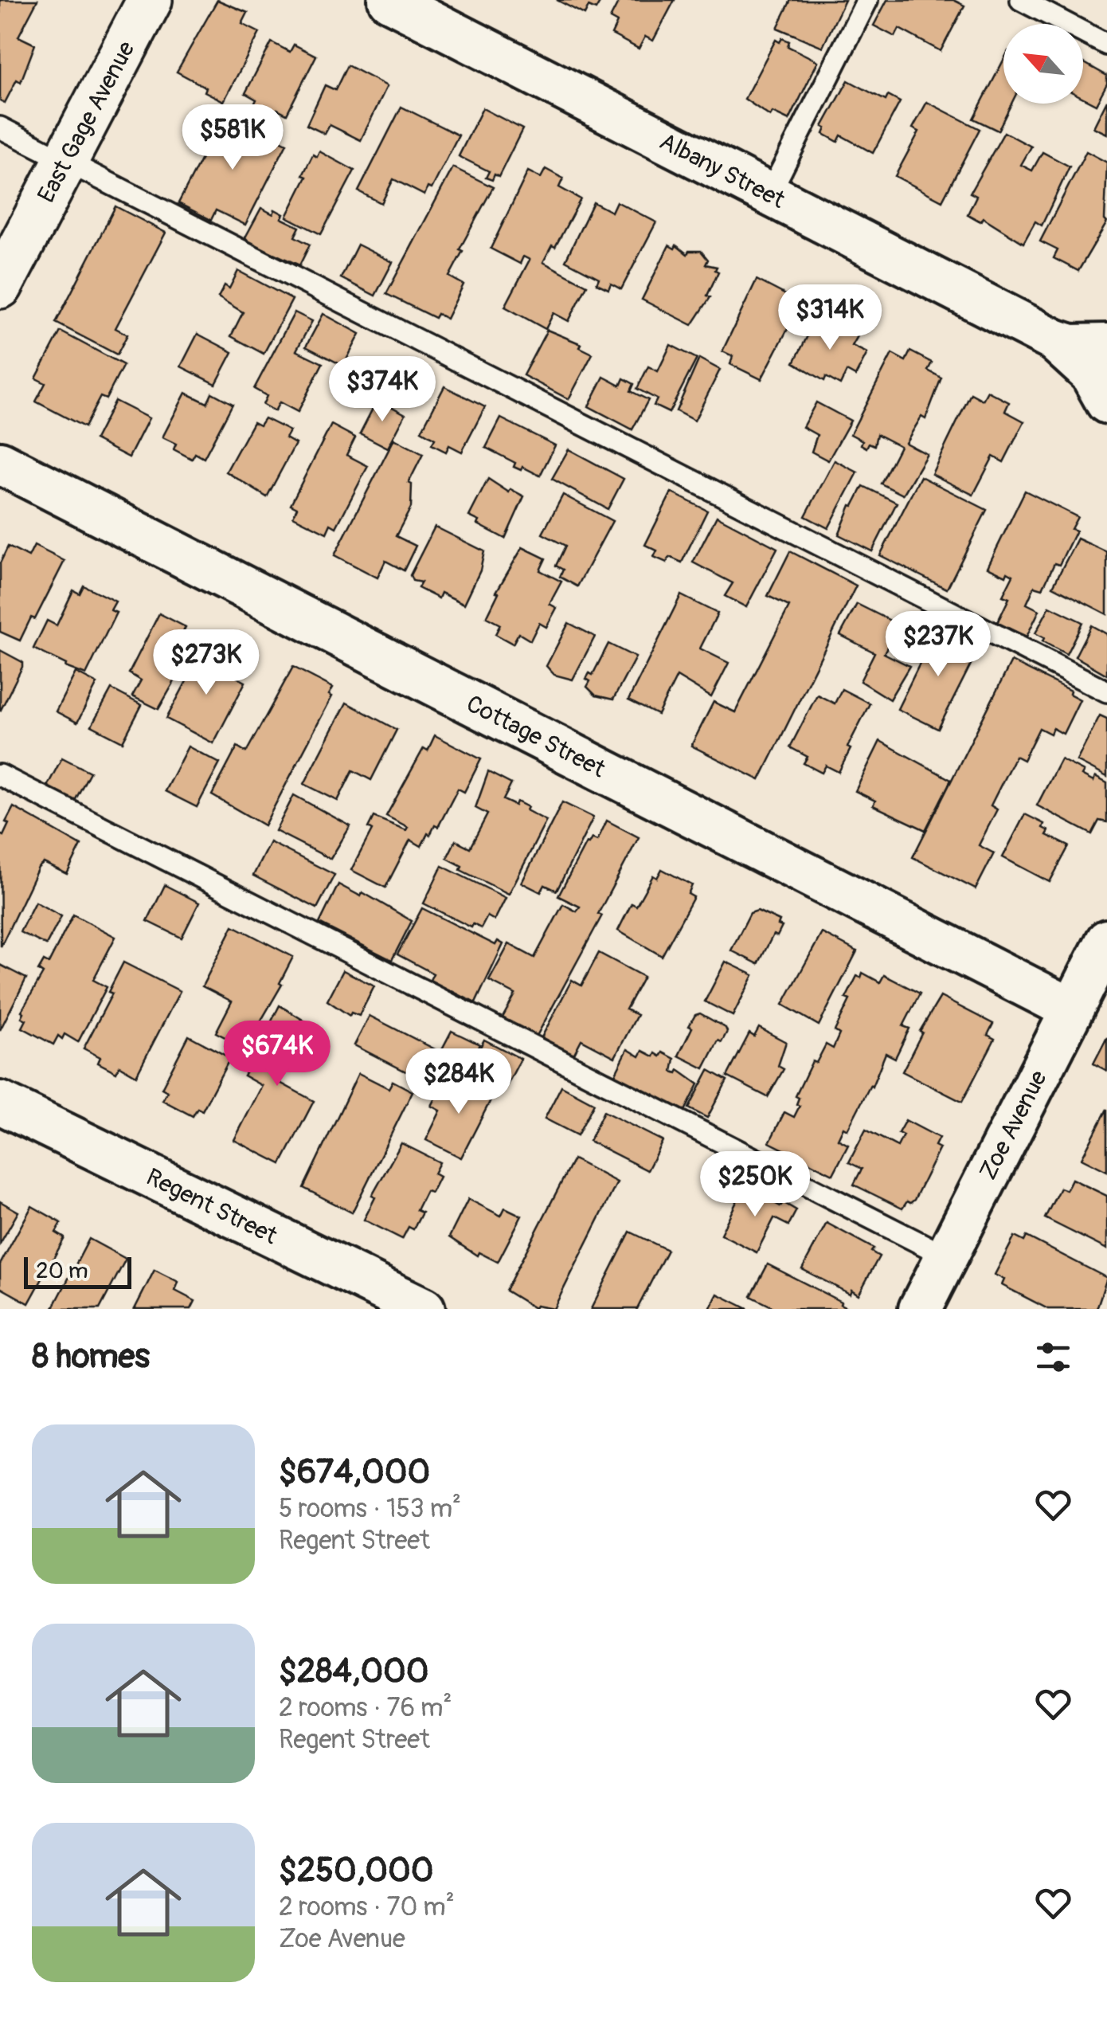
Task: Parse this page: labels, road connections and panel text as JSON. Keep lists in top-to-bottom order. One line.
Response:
{"streets":{"main road":["East Gage Avenue"],"street":["Albany Street","Cottage Street","Zoe Avenue","Regent Street"]},"crossings":[["Cottage Street","Zoe Avenue"]],"scale_bar":"20 m","north":"top left","page":{"price":["$581K","$314K","$374K","$237K","$273K","$674K","$284K","$250K"],"scale":"20 m","heading":"8 homes","list":[{"name":"$674,000","note":"5 rooms · 153 m² · Regent Street"},{"name":"$284,000","note":"2 rooms · 76 m² · Regent Street"},{"name":"$250,000","note":"2 rooms · 70 m² · Zoe Avenue"}]}}
